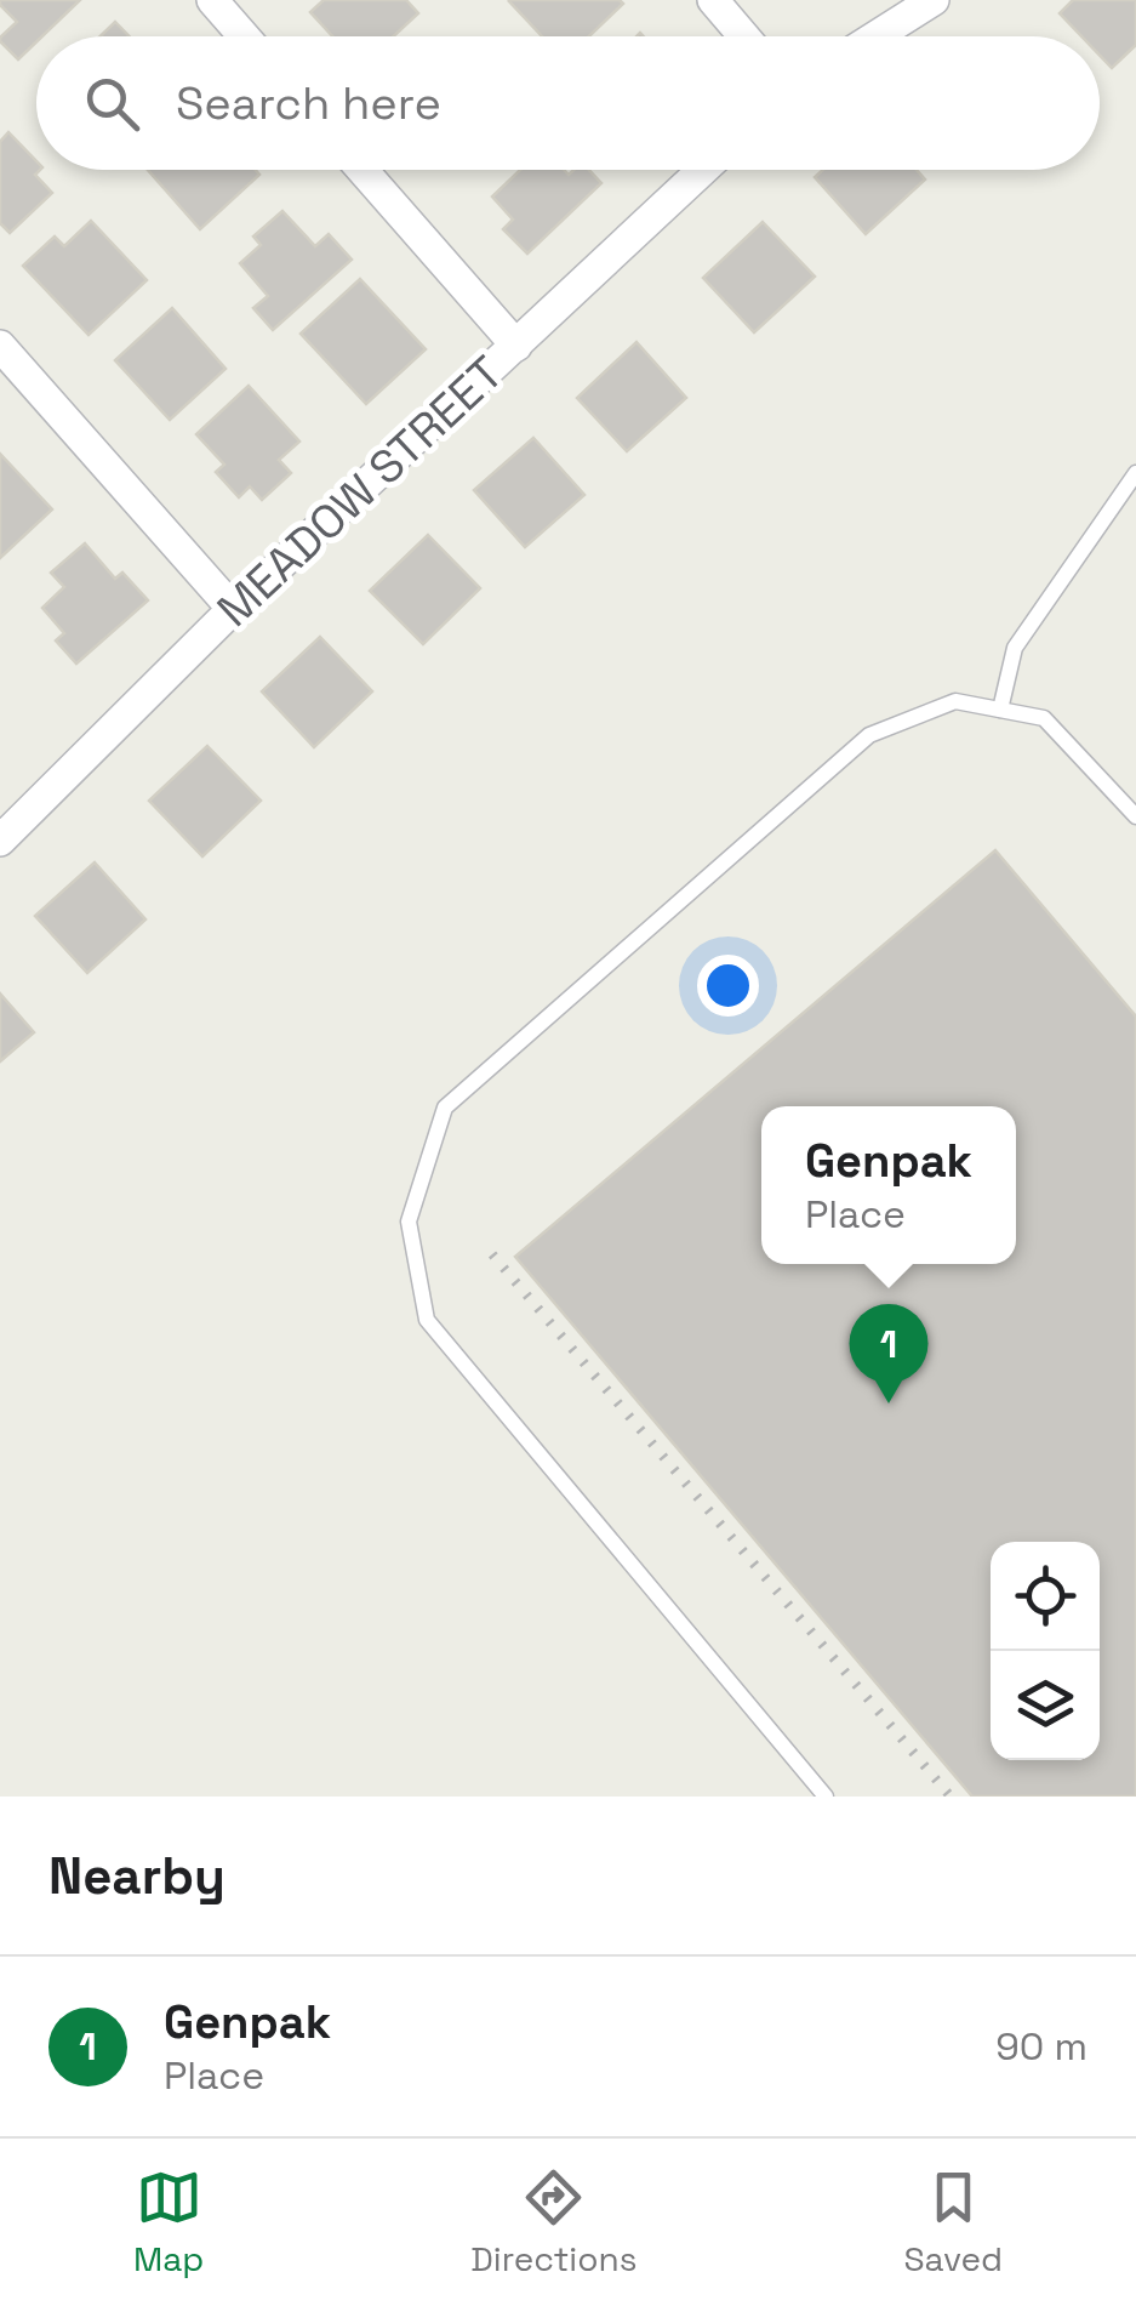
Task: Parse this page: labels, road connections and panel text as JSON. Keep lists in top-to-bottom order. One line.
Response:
{"streets":{"street":["MEADOW STREET"]},"page":{"search":"Search here","popup":["Genpak","Place"],"pins":"1","heading":"Nearby","list":[{"mark":"1","name":"Genpak","note":"Place","value":"90 m"}],"nav":["Map","Directions","Saved"]}}
